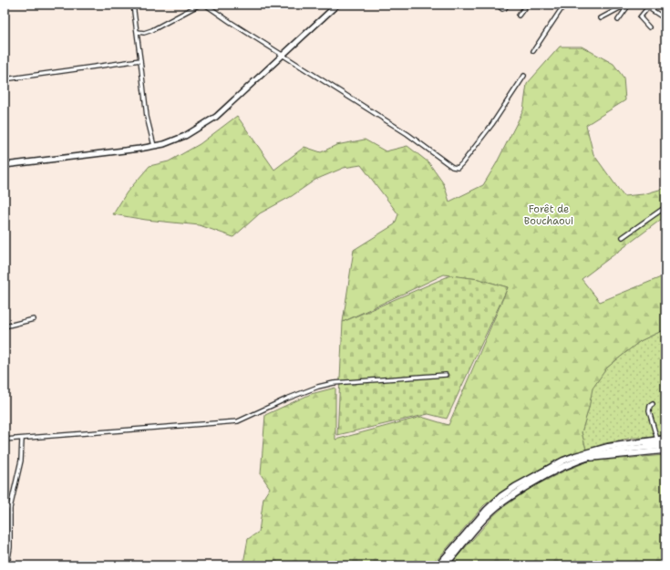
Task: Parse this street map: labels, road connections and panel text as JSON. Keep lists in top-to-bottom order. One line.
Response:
{"parks":["Forêt de Bouchaoui"]}
